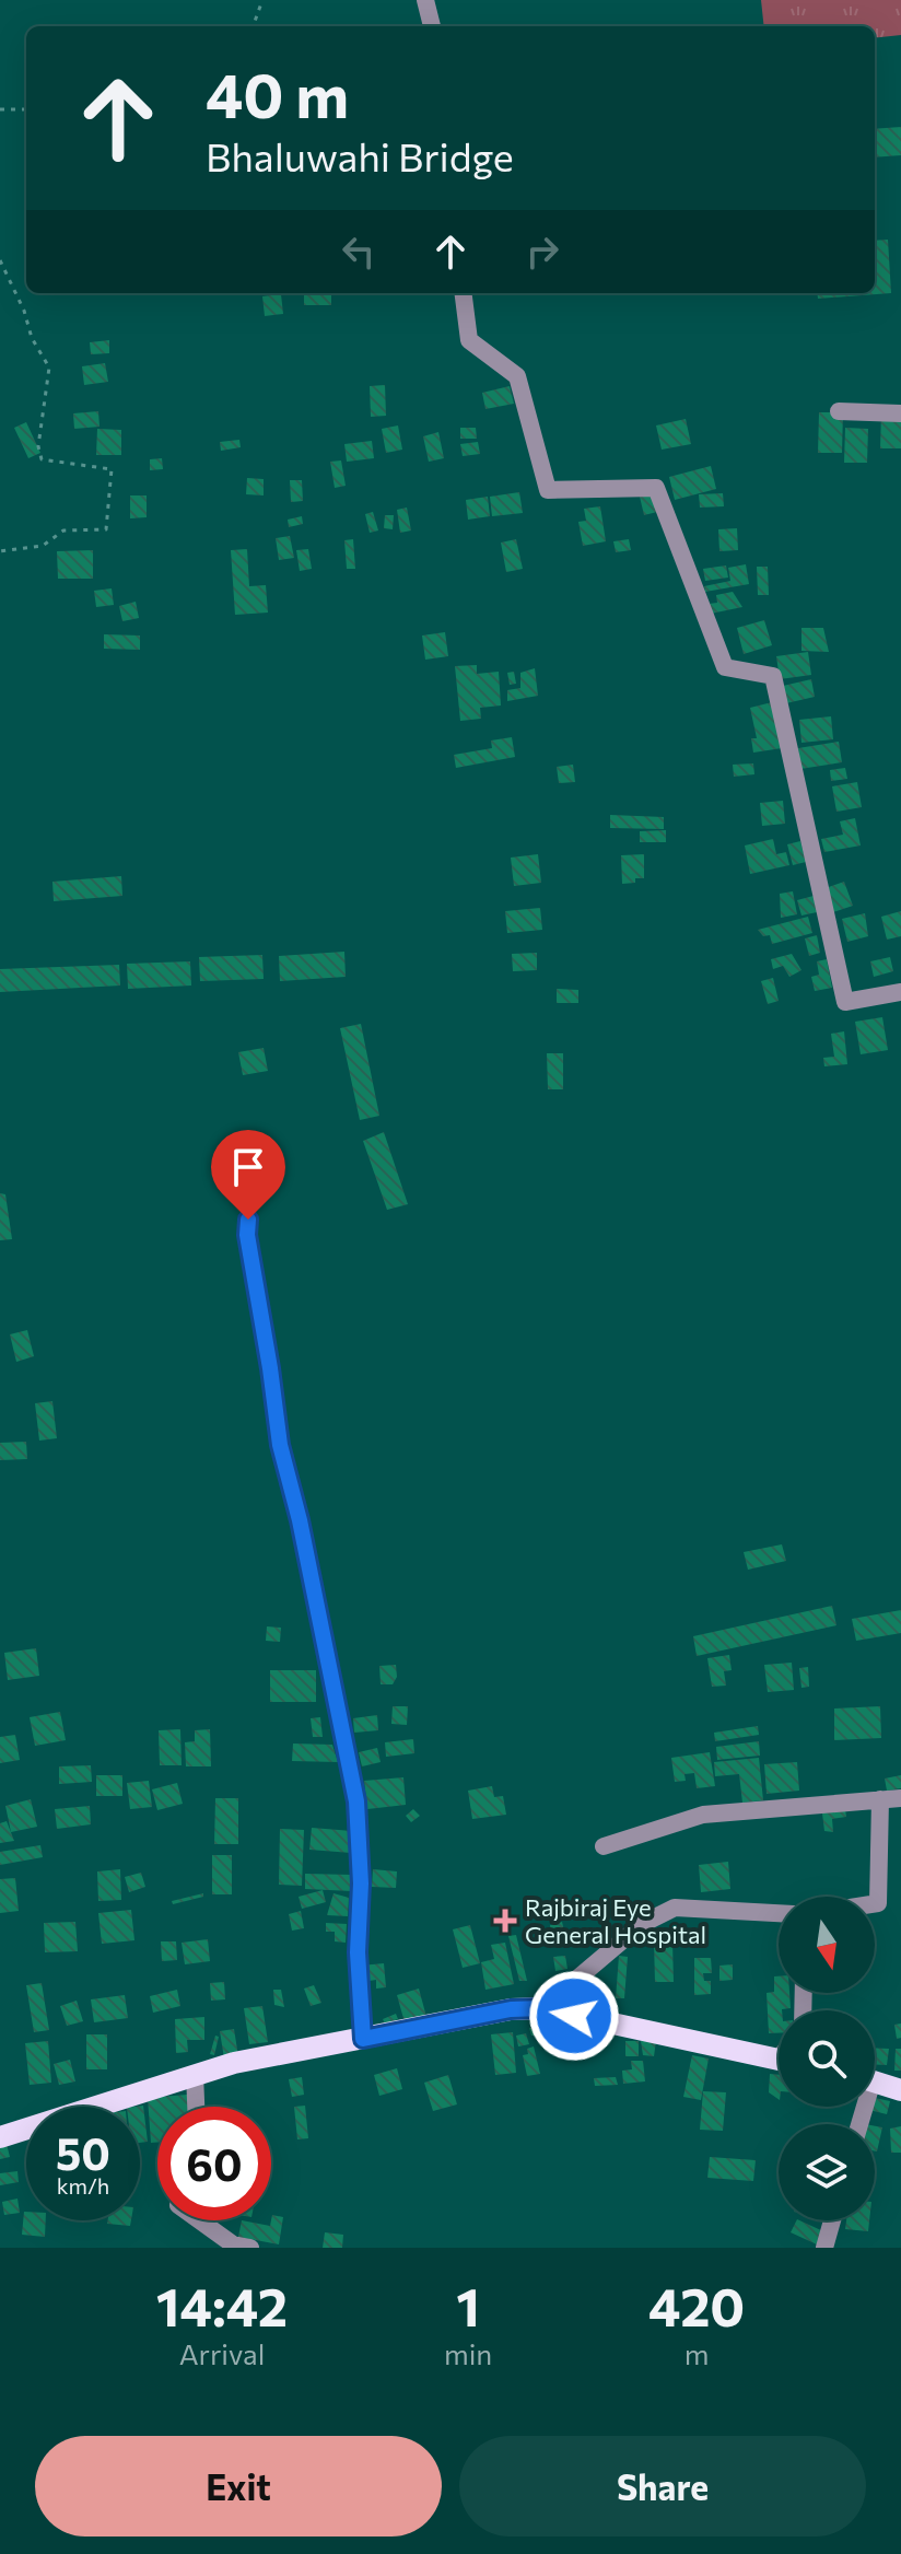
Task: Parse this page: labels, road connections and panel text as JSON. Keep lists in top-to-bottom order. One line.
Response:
{"places":{"health":["Rajbiraj Eye General Hospital"]},"north":"bottom","page":{"turn":["40 m","Bhaluwahi Bridge"],"speed":"50 km/h","limit":"60","eta":["14:42","Arrival","1","min","420","m"],"buttons":["Exit","Share"]}}
